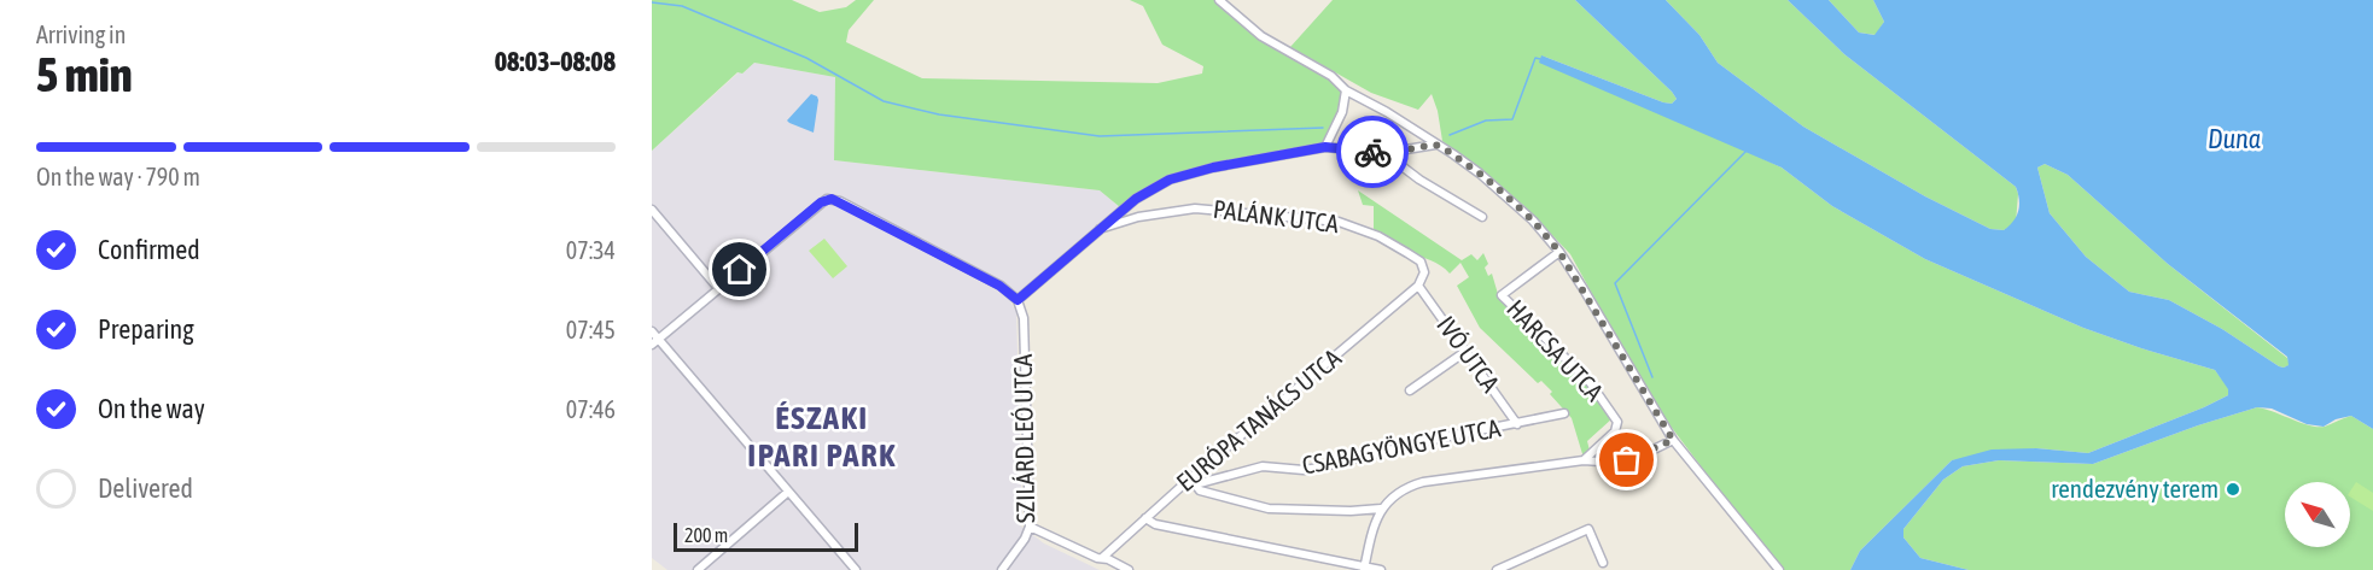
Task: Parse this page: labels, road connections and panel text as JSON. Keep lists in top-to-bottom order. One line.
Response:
{"streets":{"street":["PALÁNK UTCA","HARCSA UTCA","IVÓ UTCA","EURÓPA TANÁCS UTCA","SZILÁRD LEÓ UTCA","CSABAGYÖNGYE UTCA"]},"crossings":[["PALÁNK UTCA","IVÓ UTCA"],["PALÁNK UTCA","EURÓPA TANÁCS UTCA"],["IVÓ UTCA","EURÓPA TANÁCS UTCA"],["IVÓ UTCA","CSABAGYÖNGYE UTCA"],["EURÓPA TANÁCS UTCA","CSABAGYÖNGYE UTCA"]],"districts":["ÉSZAKI IPARI PARK"],"water":["Duna"],"places":["rendezvény terem"],"scale_bar":"200 m","north":"top left","page":{"heading":["5 min","Arriving in","08:03–08:08"],"bar":"On the way · 790 m","list":[["Confirmed","07:34"],["Preparing","07:45"],["On the way","07:46"],"Delivered"],"scale":"200 m"}}
